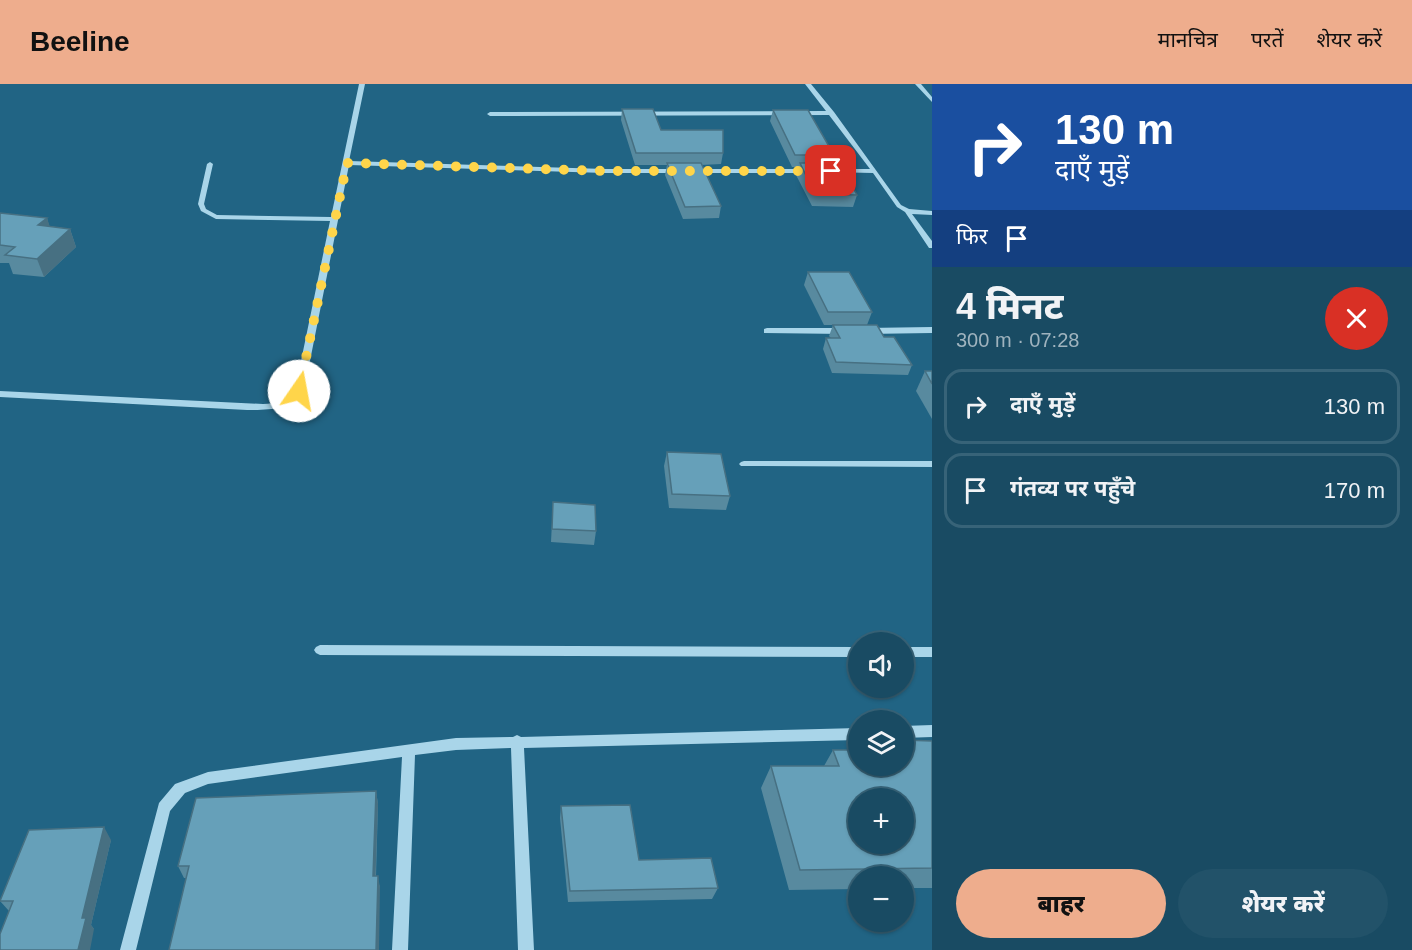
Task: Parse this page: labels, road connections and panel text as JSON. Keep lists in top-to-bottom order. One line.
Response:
{"page":{"header":"Beeline","nav":["मानचित्र","परतें","शेयर करें"],"turn":["130 m","दाएँ मुड़ें"],"then":"फिर","heading":["4 मिनट","300 m · 07:28"],"list":[{"name":"दाएँ मुड़ें","value":"130 m"},{"name":"गंतव्य पर पहुँचे","value":"170 m"}],"map_buttons":["+","−"],"buttons":["बाहर","शेयर करें"]}}
